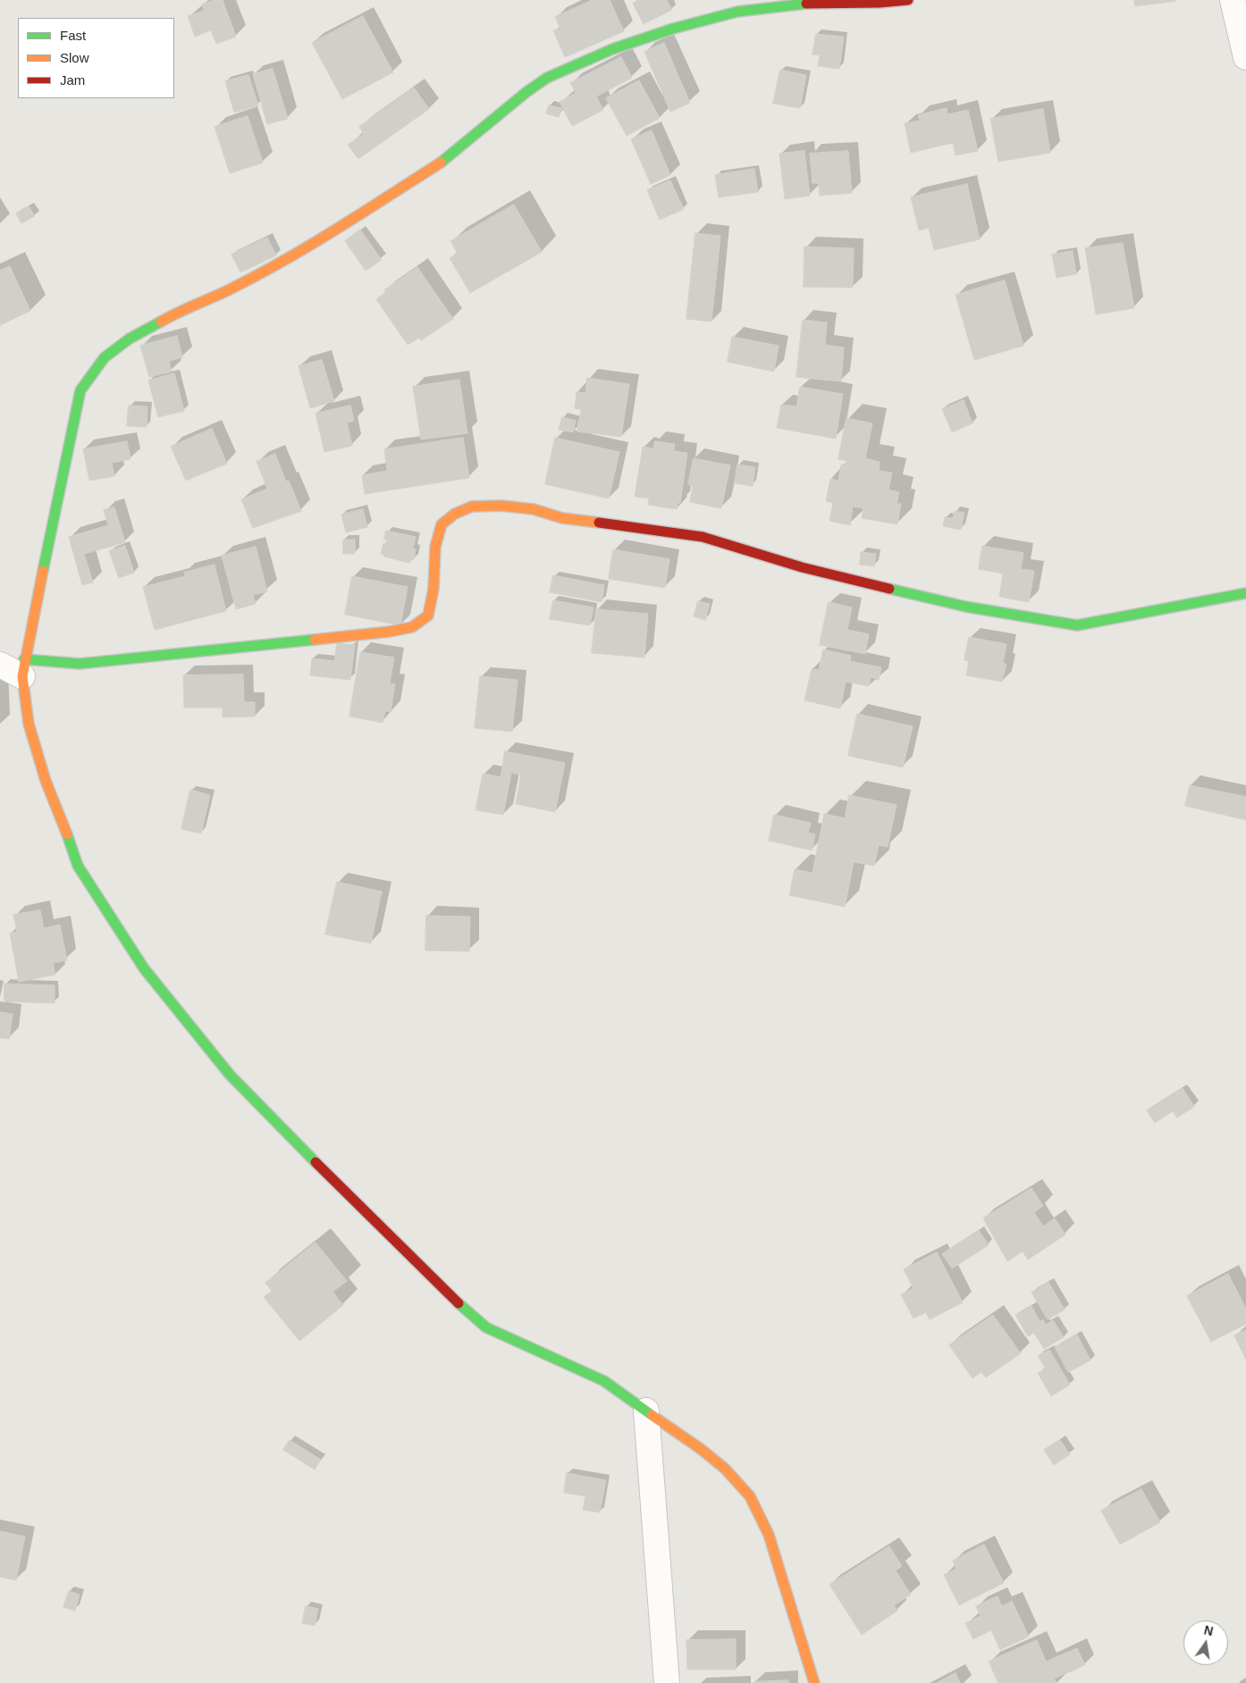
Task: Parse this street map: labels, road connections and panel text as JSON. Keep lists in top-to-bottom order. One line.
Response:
{"legend":["Fast","Slow","Jam"],"north":"top"}
